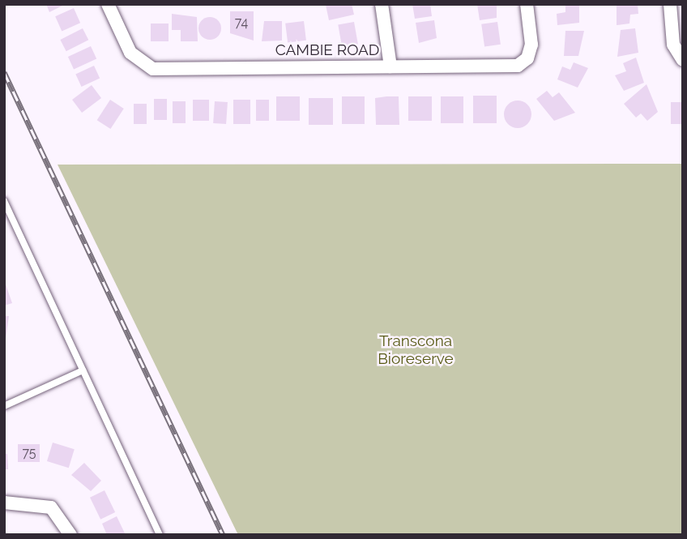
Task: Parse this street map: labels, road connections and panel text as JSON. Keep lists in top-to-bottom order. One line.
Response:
{"streets":{"street":["CAMBIE ROAD"]},"parks":["Transcona Bioreserve"],"house_numbers":["74","75"]}
